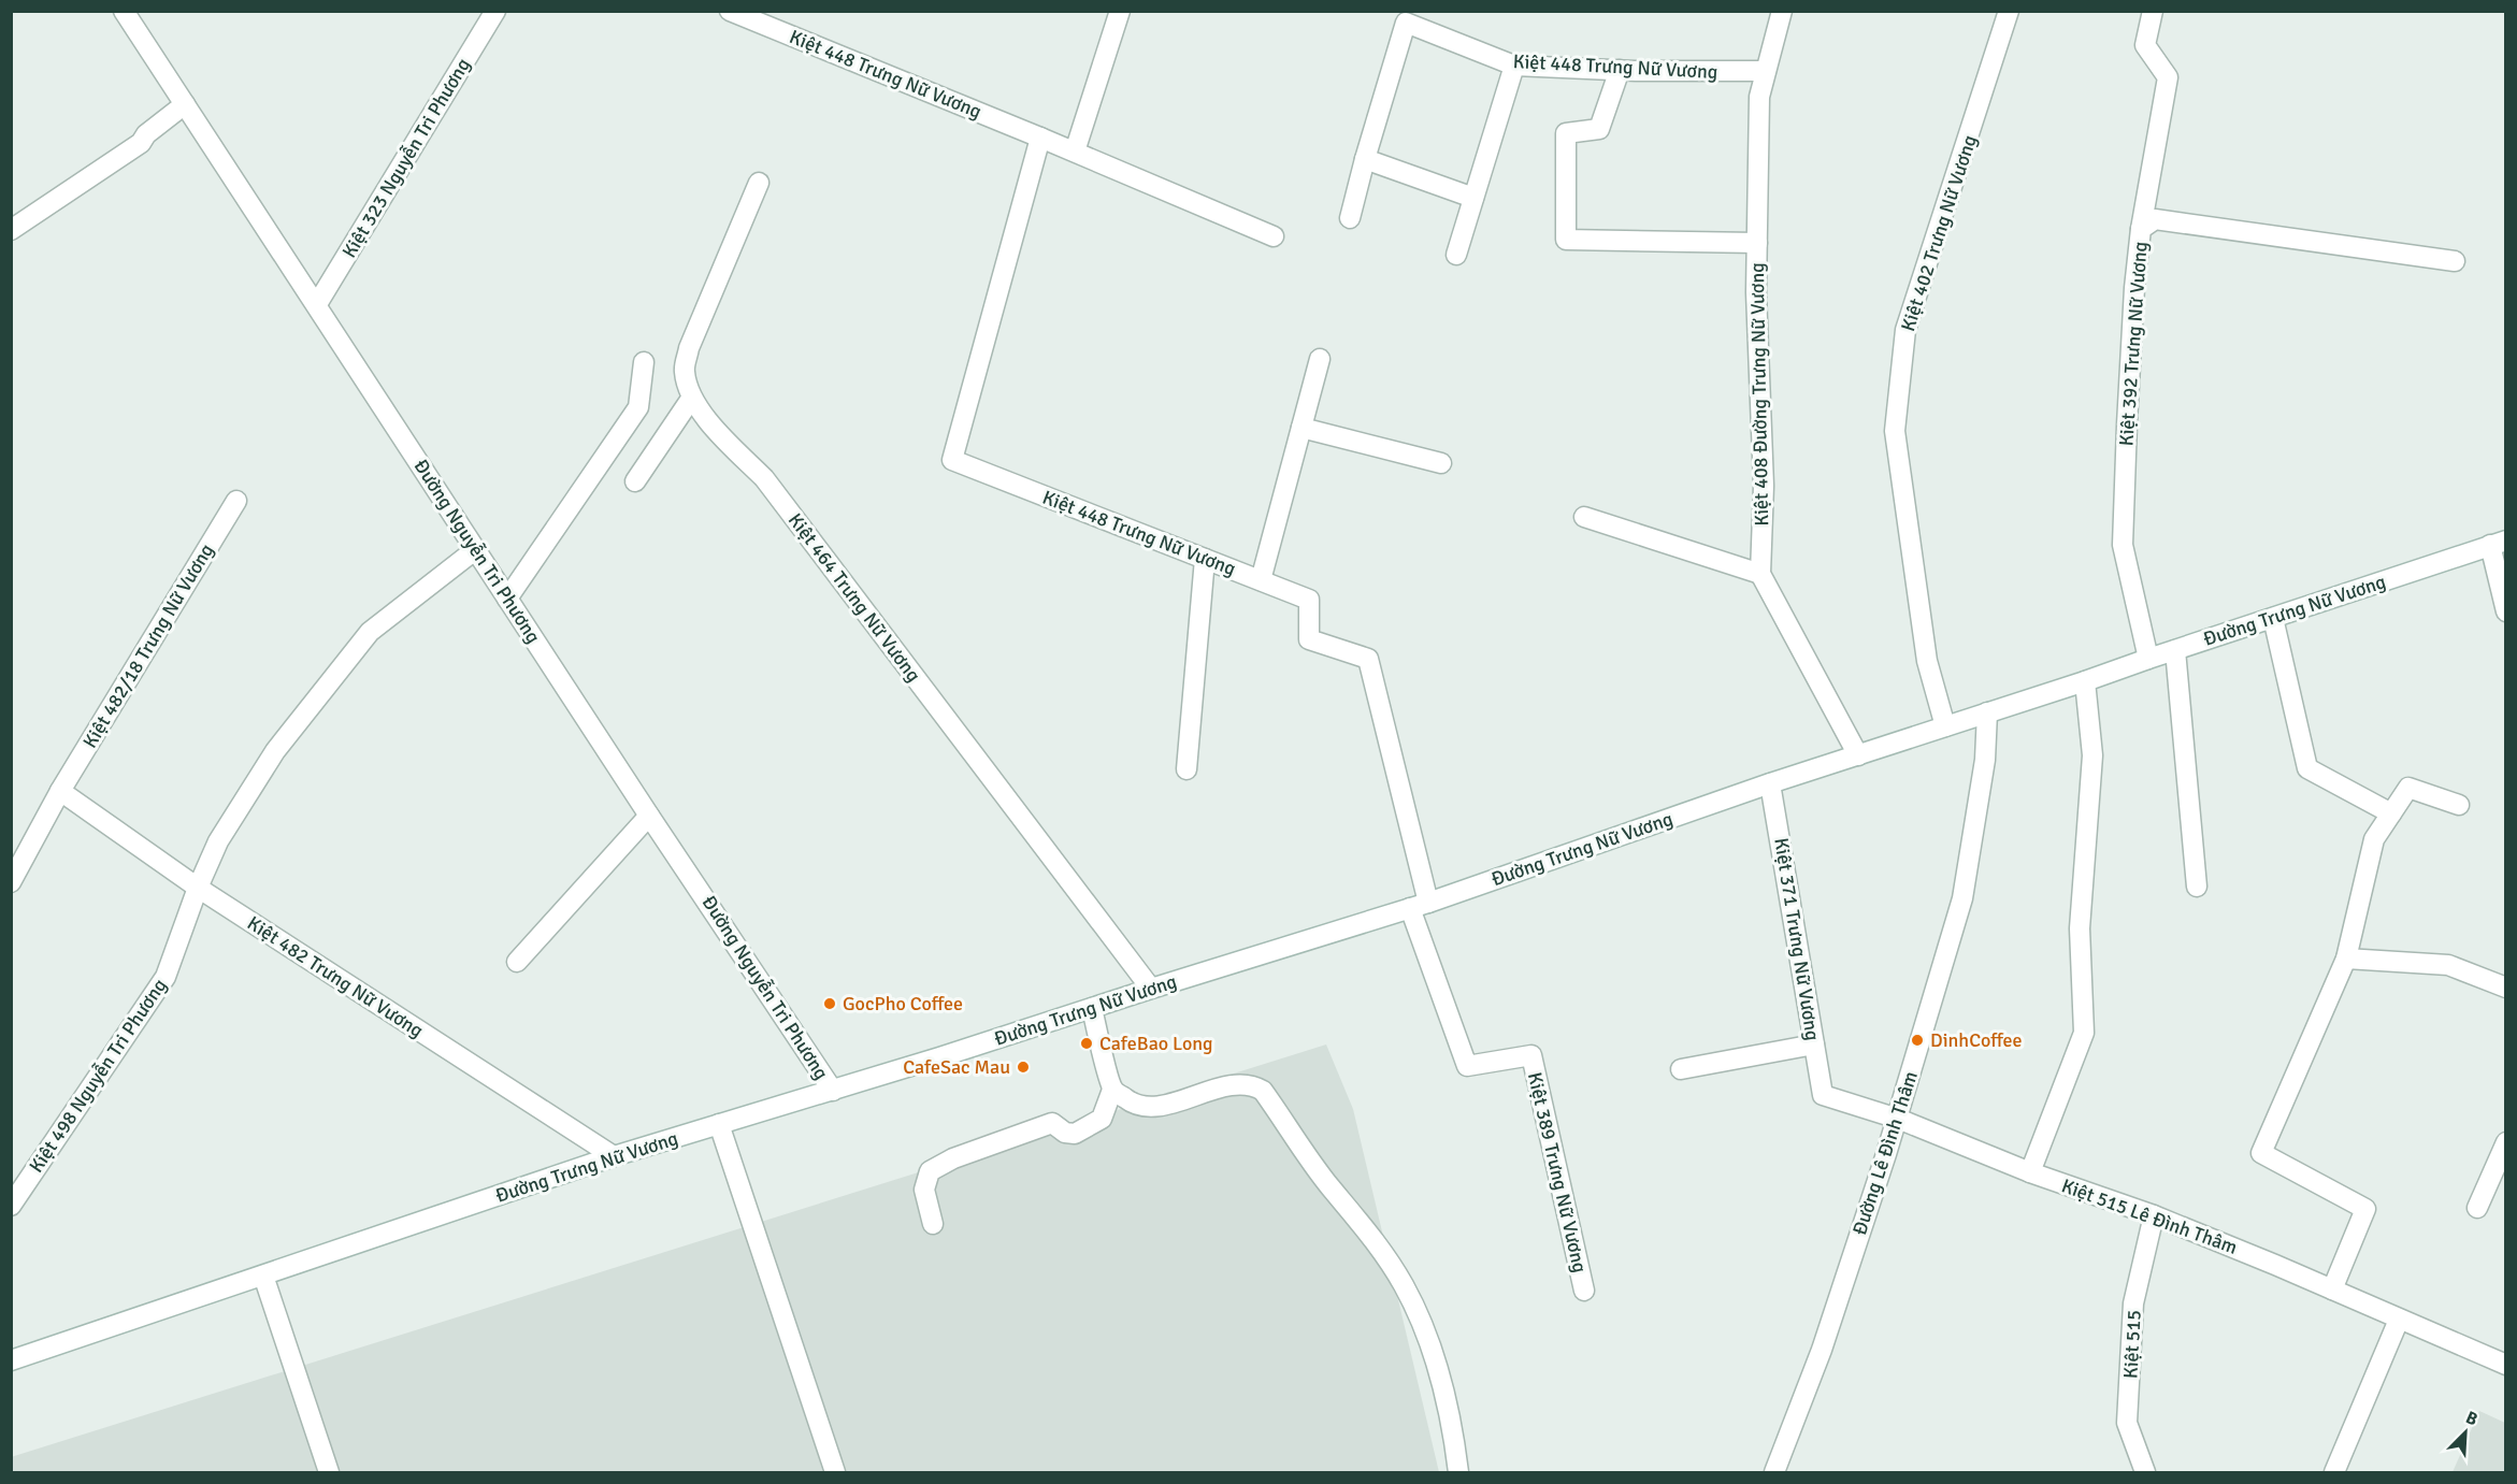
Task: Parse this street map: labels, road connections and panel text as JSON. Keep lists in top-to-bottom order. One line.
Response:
{"streets":{"street":["Kiệt 448 Trưng Nữ Vương","Kiệt 323 Nguyễn Tri Phương","Kiệt 402 Trưng Nữ Vương","Kiệt 392 Trưng Nữ Vương","Kiệt 408 Đường Trưng Nữ Vương","Đường Nguyễn Tri Phương","Kiệt 464 Trưng Nữ Vương","Đường Trưng Nữ Vương","Kiệt 482/18 Trưng Nữ Vương","Kiệt 371 Trưng Nữ Vương","Kiệt 482 Trưng Nữ Vương","Kiệt 498 Nguyễn Tri Phương","Đường Lê Đình Thâm","Kiệt 389 Trưng Nữ Vương","Kiệt 515 Lê Đình Thâm","Kiệt 515"]},"crossings":[["Kiệt 448 Trưng Nữ Vương","Kiệt 408 Đường Trưng Nữ Vương"],["Kiệt 448 Trưng Nữ Vương","Đường Trưng Nữ Vương"],["Kiệt 448 Trưng Nữ Vương","Kiệt 389 Trưng Nữ Vương"],["Kiệt 323 Nguyễn Tri Phương","Đường Nguyễn Tri Phương"],["Kiệt 402 Trưng Nữ Vương","Đường Trưng Nữ Vương"],["Kiệt 392 Trưng Nữ Vương","Đường Trưng Nữ Vương"],["Đường Nguyễn Tri Phương","Đường Trưng Nữ Vương"],["Đường Nguyễn Tri Phương","Kiệt 498 Nguyễn Tri Phương"],["Kiệt 464 Trưng Nữ Vương","Đường Trưng Nữ Vương"],["Đường Trưng Nữ Vương","Kiệt 371 Trưng Nữ Vương"],["Đường Trưng Nữ Vương","Kiệt 482 Trưng Nữ Vương"],["Đường Trưng Nữ Vương","Đường Lê Đình Thâm"],["Đường Trưng Nữ Vương","Kiệt 389 Trưng Nữ Vương"],["Kiệt 482/18 Trưng Nữ Vương","Kiệt 482 Trưng Nữ Vương"],["Kiệt 371 Trưng Nữ Vương","Kiệt 515 Lê Đình Thâm"],["Kiệt 482 Trưng Nữ Vương","Kiệt 498 Nguyễn Tri Phương"],["Đường Lê Đình Thâm","Kiệt 515 Lê Đình Thâm"],["Kiệt 515 Lê Đình Thâm","Kiệt 515"]],"places":["GocPho Coffee","DinhCoffee","CafeBao Long","CafeSac Mau"],"north":"top right"}
